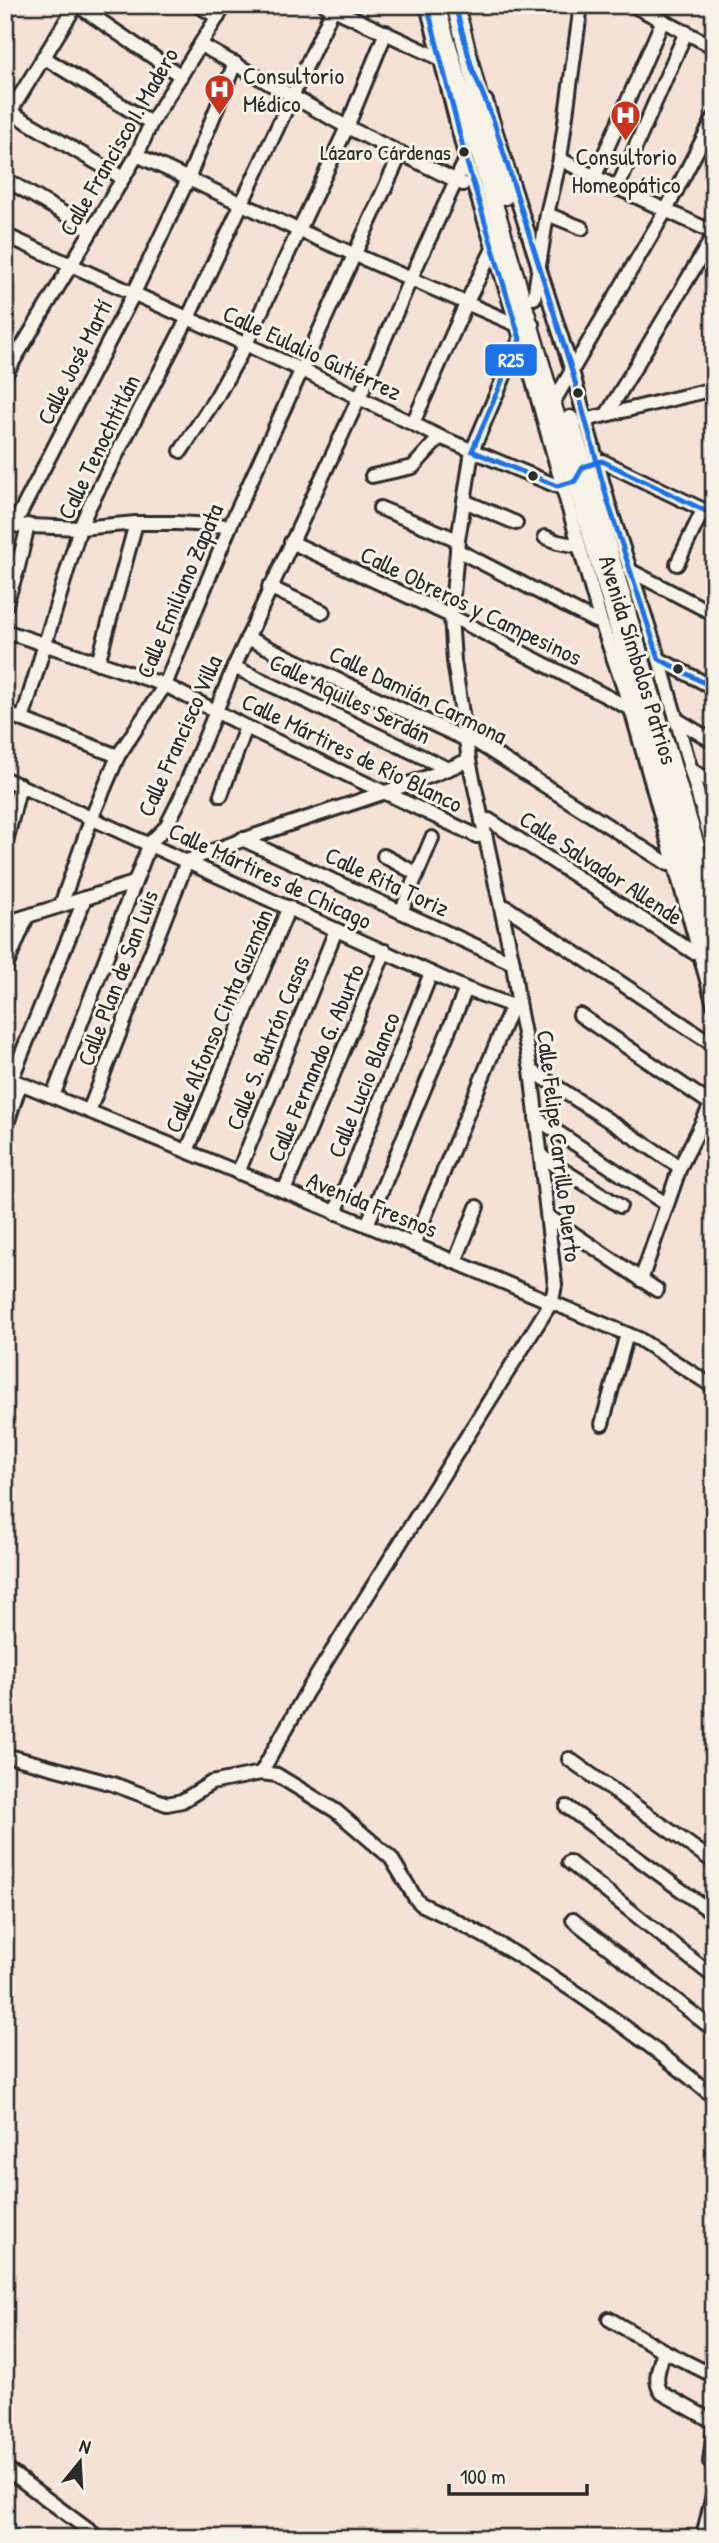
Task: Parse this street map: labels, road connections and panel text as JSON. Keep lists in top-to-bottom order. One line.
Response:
{"streets":{"main road":["Avenida Símbolos Patrios"],"street":["Calle Francisco I. Madero","Calle Eulalio Gutiérrez","Calle José Martí","Calle Tenochtitlán","Calle Emiliano Zapata","Calle Obreros y Campesinos","Calle Damián Carmona","Calle Aquiles Serdán","Calle Francisco Villa","Calle Mártires de Río Blanco","Calle Salvador Allende","Calle Mártires de Chicago","Calle Rita Toriz","Calle Plan de San Luis","Calle Alfonso Cinta Guzmán","Calle S. Butrón Casas","Calle Fernando G. Aburto","Calle Lucio Blanco","Calle Felipe Carrillo Puerto","Avenida Fresnos"]},"crossings":[["Calle Francisco I. Madero","Calle Eulalio Gutiérrez"],["Calle Eulalio Gutiérrez","Calle José Martí"],["Calle Eulalio Gutiérrez","Calle Tenochtitlán"],["Calle Eulalio Gutiérrez","Calle Emiliano Zapata"],["Calle Eulalio Gutiérrez","Avenida Símbolos Patrios"],["Calle Eulalio Gutiérrez","Calle Francisco Villa"],["Calle Eulalio Gutiérrez","Calle Felipe Carrillo Puerto"],["Calle Tenochtitlán","Calle Mártires de Río Blanco"],["Calle Emiliano Zapata","Calle Mártires de Río Blanco"],["Calle Emiliano Zapata","Calle Mártires de Chicago"],["Calle Obreros y Campesinos","Avenida Símbolos Patrios"],["Calle Obreros y Campesinos","Calle Francisco Villa"],["Calle Obreros y Campesinos","Calle Felipe Carrillo Puerto"],["Avenida Símbolos Patrios","Calle Damián Carmona"],["Avenida Símbolos Patrios","Calle Francisco Villa"],["Avenida Símbolos Patrios","Calle Salvador Allende"],["Avenida Símbolos Patrios","Calle Felipe Carrillo Puerto"],["Calle Damián Carmona","Calle Francisco Villa"],["Calle Damián Carmona","Calle Felipe Carrillo Puerto"],["Calle Aquiles Serdán","Calle Francisco Villa"],["Calle Francisco Villa","Calle Mártires de Río Blanco"],["Calle Francisco Villa","Calle Mártires de Chicago"],["Calle Francisco Villa","Avenida Fresnos"],["Calle Mártires de Río Blanco","Calle Felipe Carrillo Puerto"],["Calle Salvador Allende","Calle Felipe Carrillo Puerto"],["Calle Mártires de Chicago","Calle Plan de San Luis"],["Calle Mártires de Chicago","Calle Alfonso Cinta Guzmán"],["Calle Mártires de Chicago","Calle S. Butrón Casas"],["Calle Mártires de Chicago","Calle Fernando G. Aburto"],["Calle Mártires de Chicago","Calle Lucio Blanco"],["Calle Mártires de Chicago","Calle Felipe Carrillo Puerto"],["Calle Rita Toriz","Calle Felipe Carrillo Puerto"],["Calle Plan de San Luis","Avenida Fresnos"],["Calle Alfonso Cinta Guzmán","Avenida Fresnos"],["Calle S. Butrón Casas","Avenida Fresnos"],["Calle Fernando G. Aburto","Avenida Fresnos"],["Calle Lucio Blanco","Avenida Fresnos"],["Calle Felipe Carrillo Puerto","Avenida Fresnos"]],"places":{"hospital":["Consultorio Médico","Consultorio Homeopático"],"other":["Lázaro Cárdenas"]},"lines":["transit line R25"],"scale_bar":"100 m","north":"top"}
